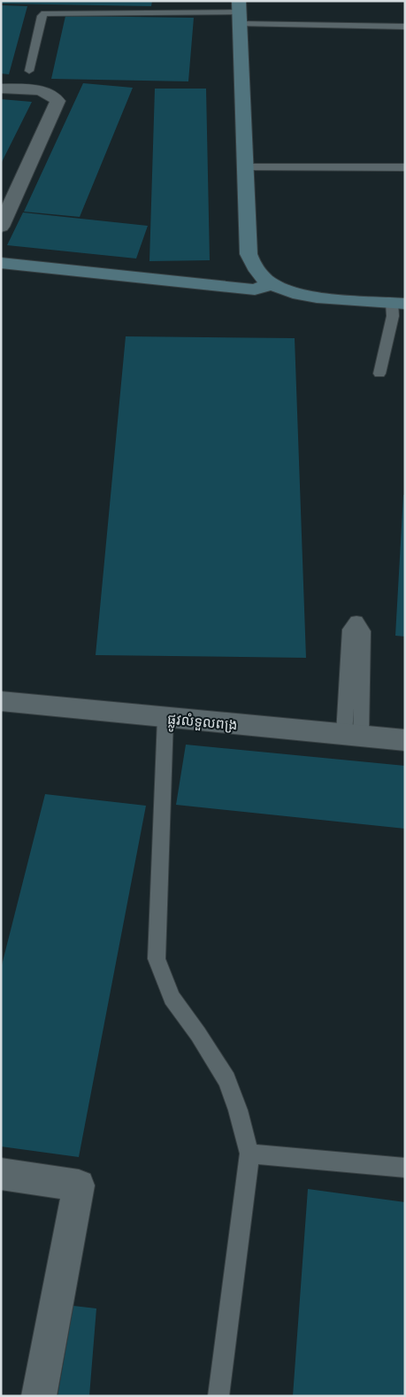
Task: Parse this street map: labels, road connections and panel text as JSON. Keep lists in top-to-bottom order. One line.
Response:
{"streets":{"street":["ផ្លូវលំទួលពង្រ"]}}
